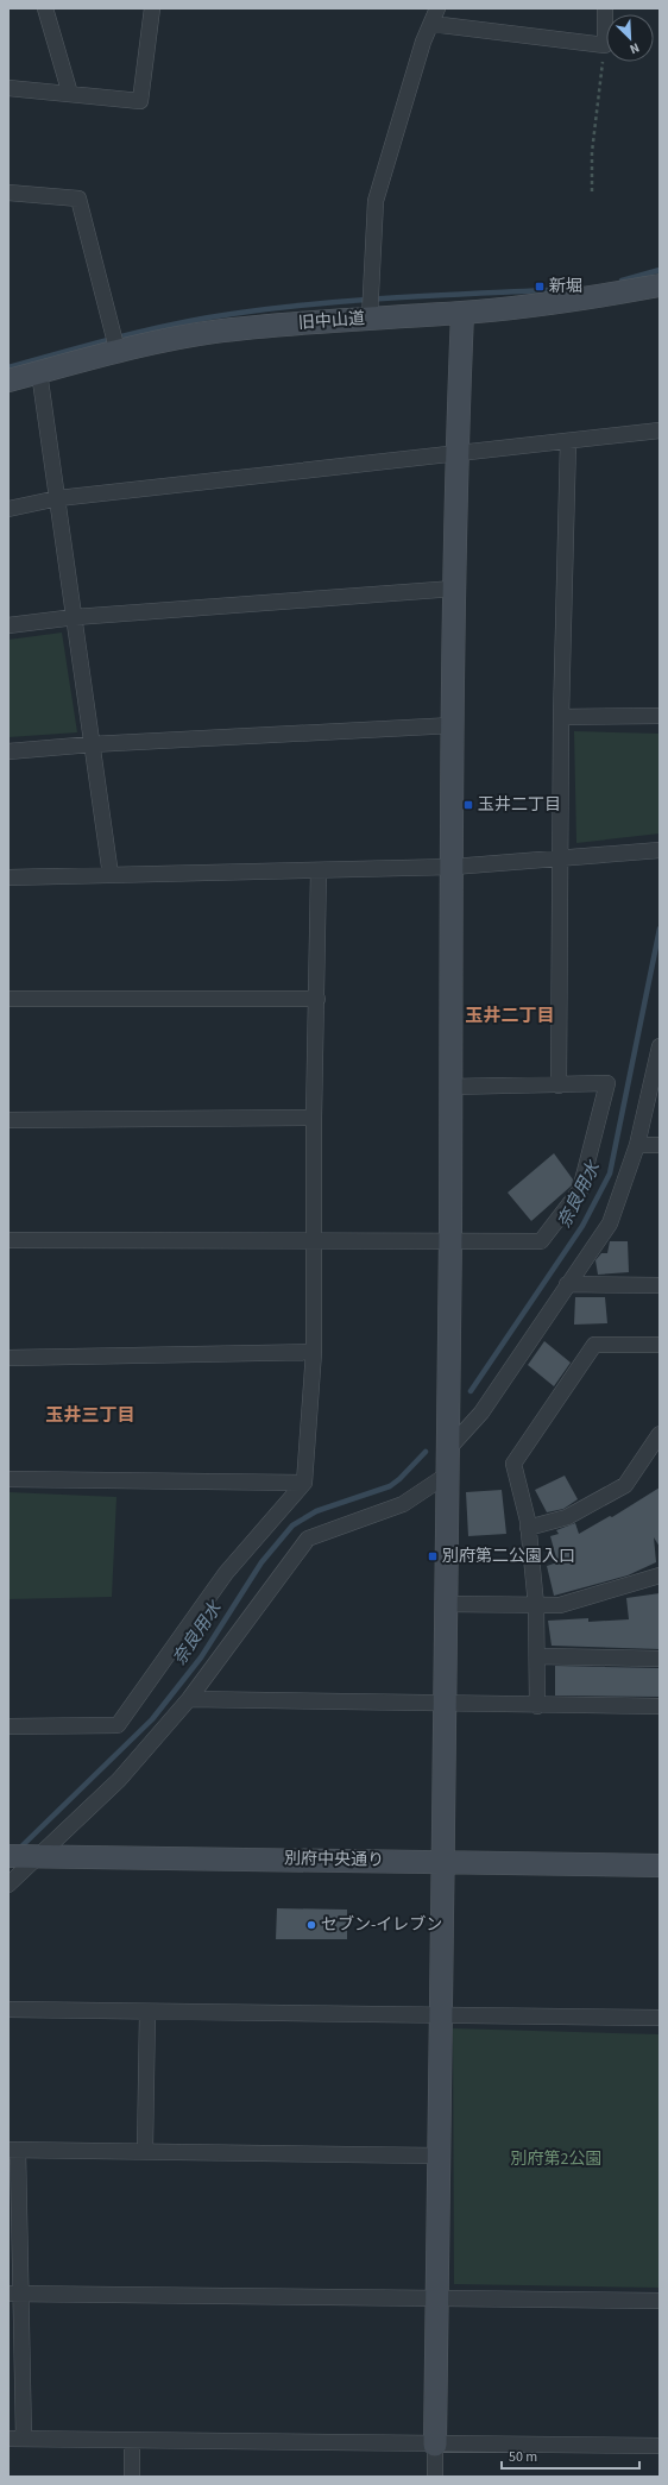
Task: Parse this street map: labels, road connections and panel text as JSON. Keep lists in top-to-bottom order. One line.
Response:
{"streets":{"street":["旧中山道","別府中央通り"]},"districts":["玉井二丁目","玉井三丁目"],"water":["奈良用水"],"parks":["別府第2公園"],"places":{"transit":["新堀","玉井二丁目","別府第二公園入口"],"other":["セブン-イレブン"]},"scale_bar":"50 m","north":"bottom right"}
